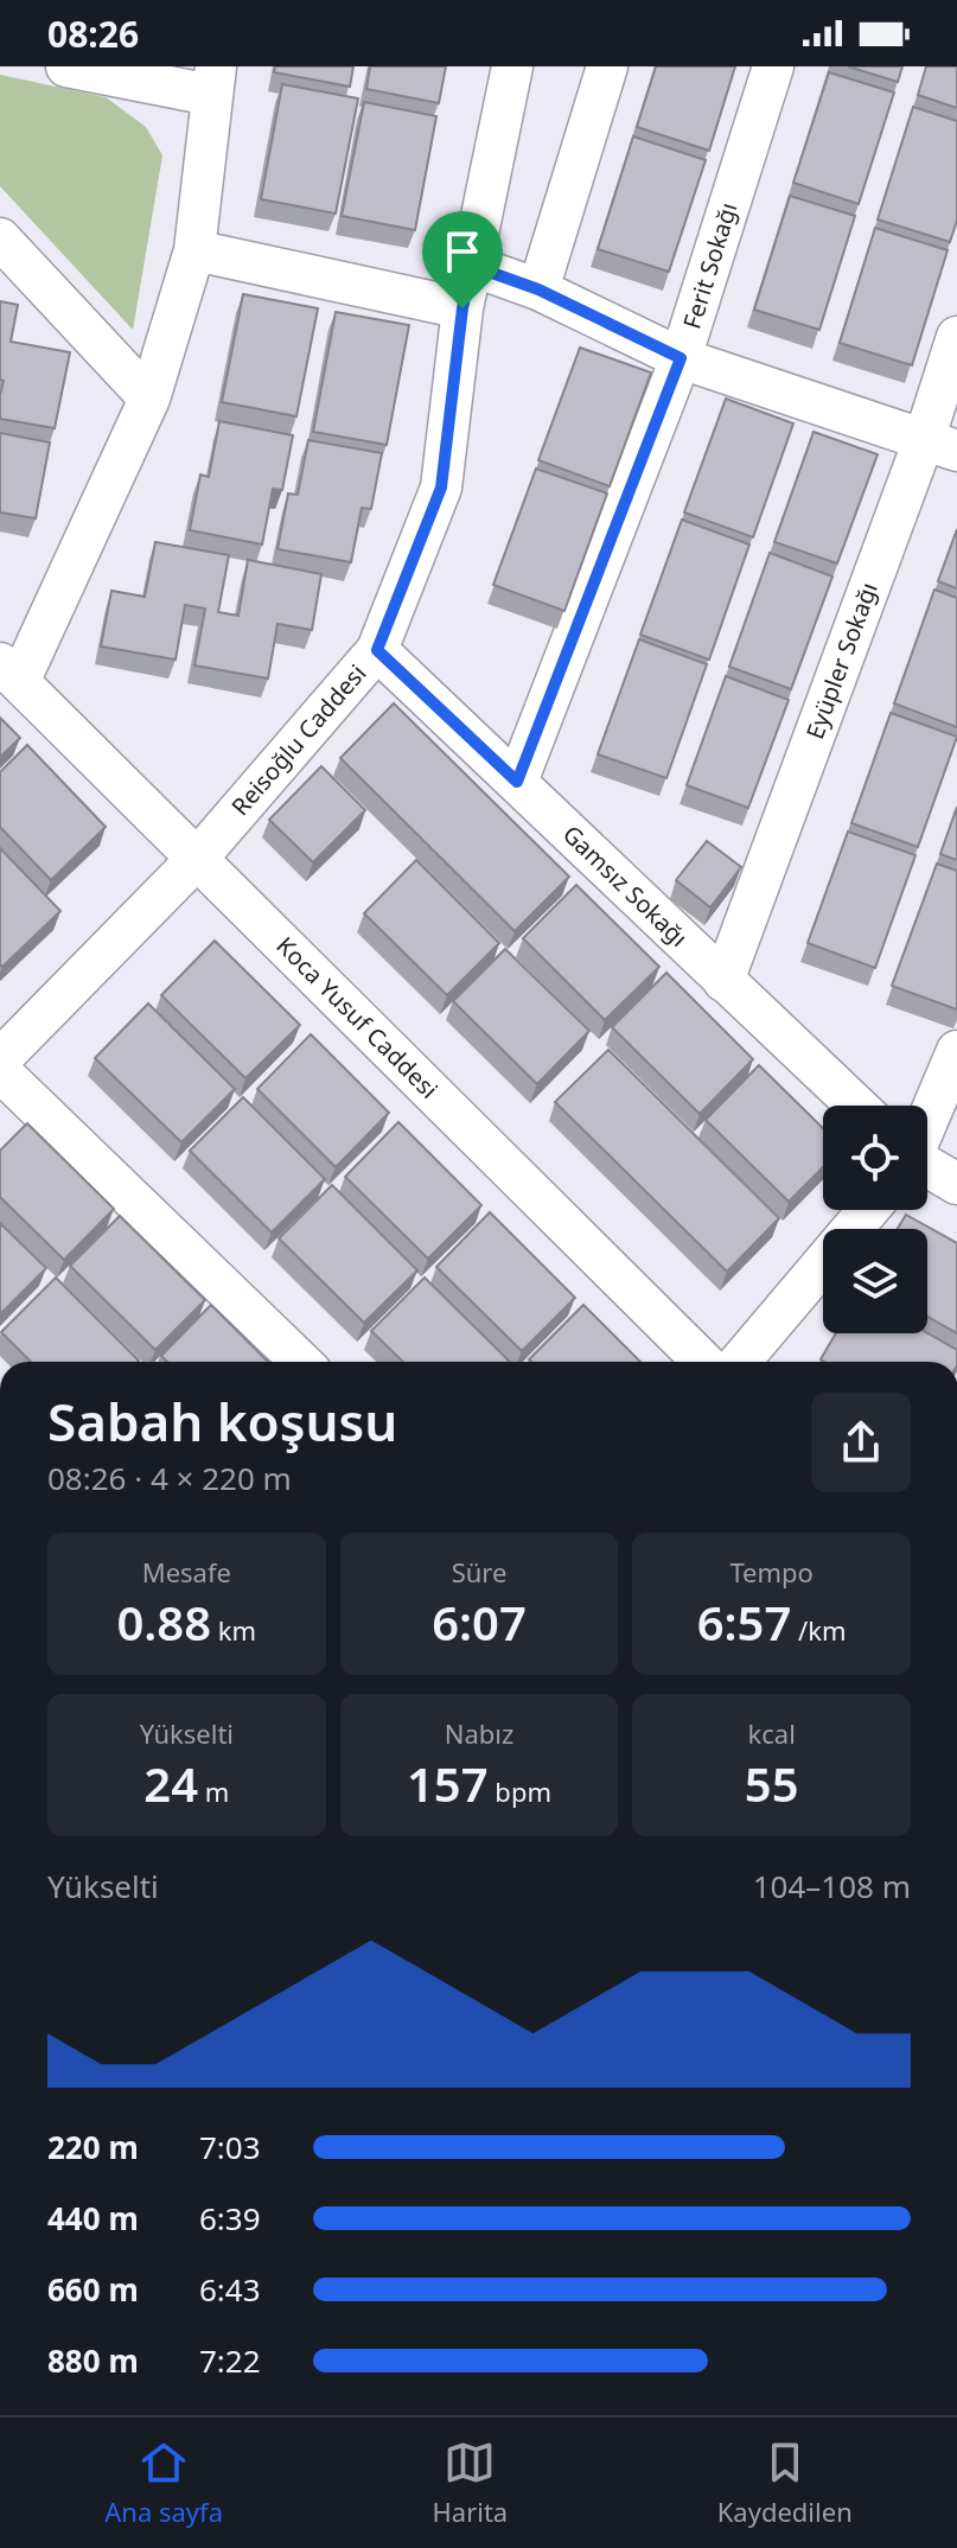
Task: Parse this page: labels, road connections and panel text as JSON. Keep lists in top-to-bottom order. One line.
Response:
{"streets":{"street":["Ferit Sokağı","Eyüpler Sokağı","Reisoğlu Caddesi","Gamsız Sokağı","Koca Yusuf Caddesi"]},"crossings":[["Ferit Sokağı","Gamsız Sokağı"],["Eyüpler Sokağı","Gamsız Sokağı"],["Reisoğlu Caddesi","Gamsız Sokağı"],["Reisoğlu Caddesi","Koca Yusuf Caddesi"]],"page":{"status":"08:26","heading":["Sabah koşusu","08:26 · 4 × 220 m"],"stats":[["Mesafe","0.88 km"],["Süre","6:07"],["Tempo","6:57 /km"],["Yükselti","24 m"],["Nabız","157 bpm"],["kcal","55"]],"chart":["Yükselti","104–108 m"],"list":[{"name":"220 m","note":"7:03"},{"name":"440 m","note":"6:39"},{"name":"660 m","note":"6:43"},{"name":"880 m","note":"7:22"}],"tabs":["Ana sayfa","Harita","Kaydedilen"]}}
